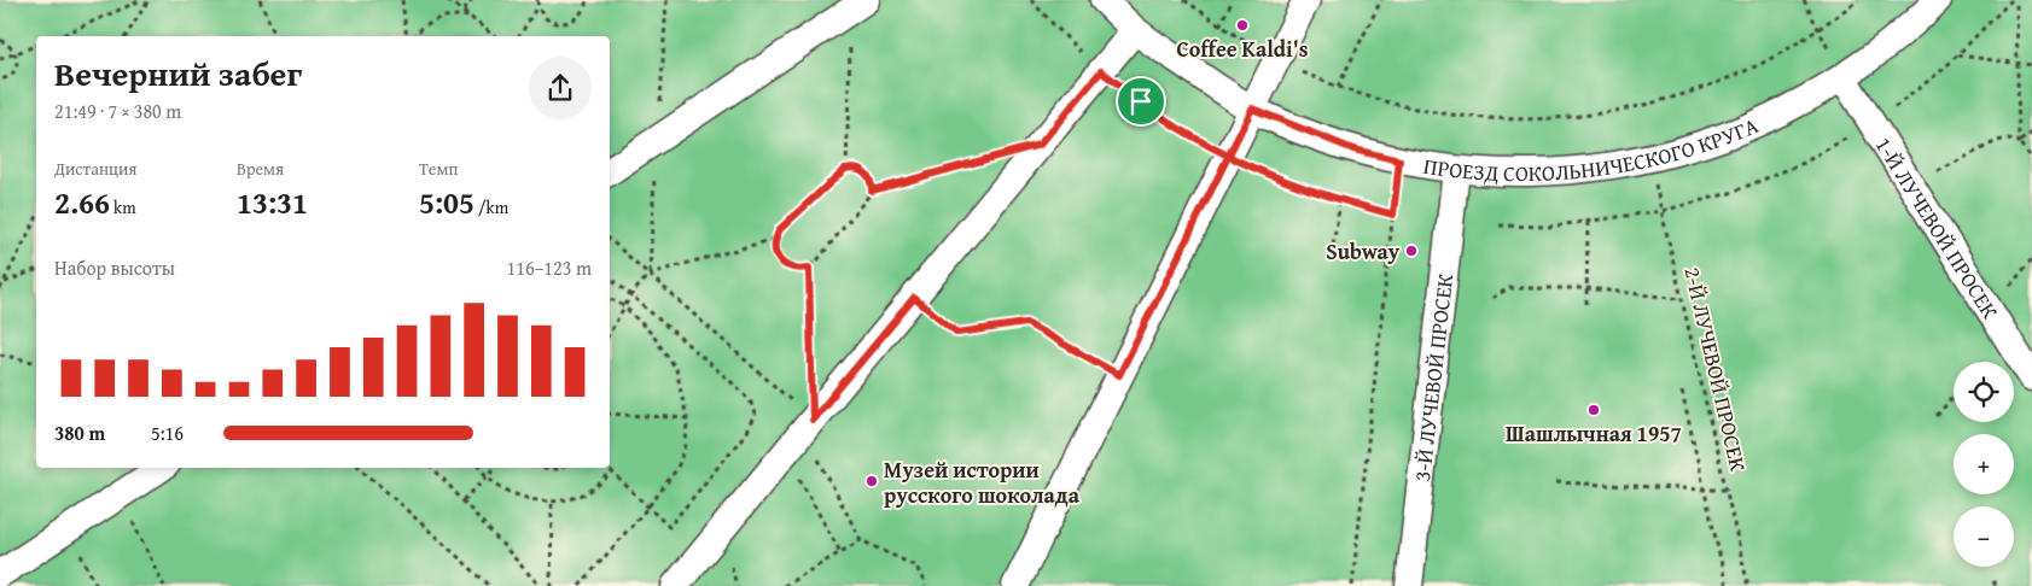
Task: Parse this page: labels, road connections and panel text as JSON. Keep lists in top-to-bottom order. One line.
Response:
{"streets":{"street":["ПРОЕЗД СОКОЛЬНИЧЕСКОГО КРУГА","1-Й ЛУЧЕВОЙ ПРОСЕК","3-Й ЛУЧЕВОЙ ПРОСЕК"],"path":["2-Й ЛУЧЕВОЙ ПРОСЕК"]},"crossings":[["ПРОЕЗД СОКОЛЬНИЧЕСКОГО КРУГА","1-Й ЛУЧЕВОЙ ПРОСЕК"],["ПРОЕЗД СОКОЛЬНИЧЕСКОГО КРУГА","2-Й ЛУЧЕВОЙ ПРОСЕК"],["ПРОЕЗД СОКОЛЬНИЧЕСКОГО КРУГА","3-Й ЛУЧЕВОЙ ПРОСЕК"]],"places":["Coffee Kaldi's","Subway","Шашлычная 1957","Музей истории русского шоколада"],"page":{"heading":["Вечерний забег","21:49 · 7 × 380 m"],"stats":[["Дистанция","2.66 km"],["Время","13:31"],["Темп","5:05 /km"]],"chart":["Набор высоты","116–123 m"],"map_buttons":["+","−"],"list":[{"name":"380 m","note":"5:16"}]}}
